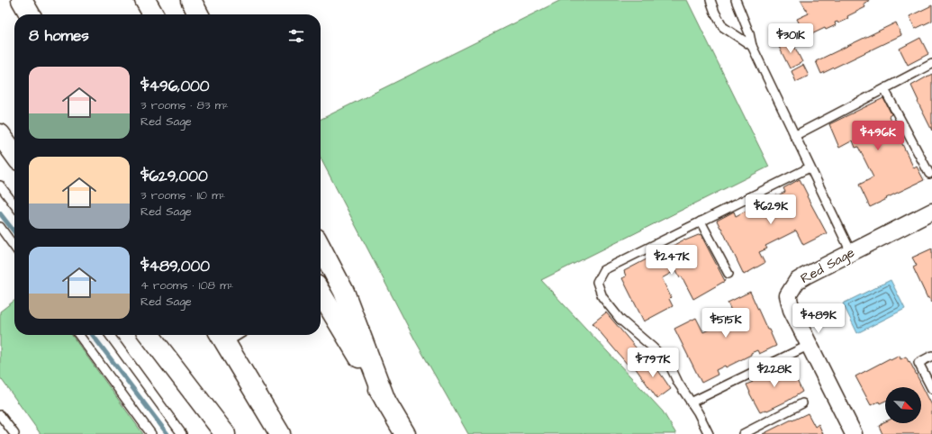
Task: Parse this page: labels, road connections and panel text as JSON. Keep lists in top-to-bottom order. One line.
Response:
{"streets":{"street":["Red Sage"]},"north":"bottom right","page":{"heading":"8 homes","price":["$301K","$496K","$629K","$247K","$489K","$515K","$797K","$228K"],"list":[{"name":"$496,000","note":"3 rooms · 83 m² · Red Sage"},{"name":"$629,000","note":"3 rooms · 110 m² · Red Sage"},{"name":"$489,000","note":"4 rooms · 108 m² · Red Sage"}]}}
